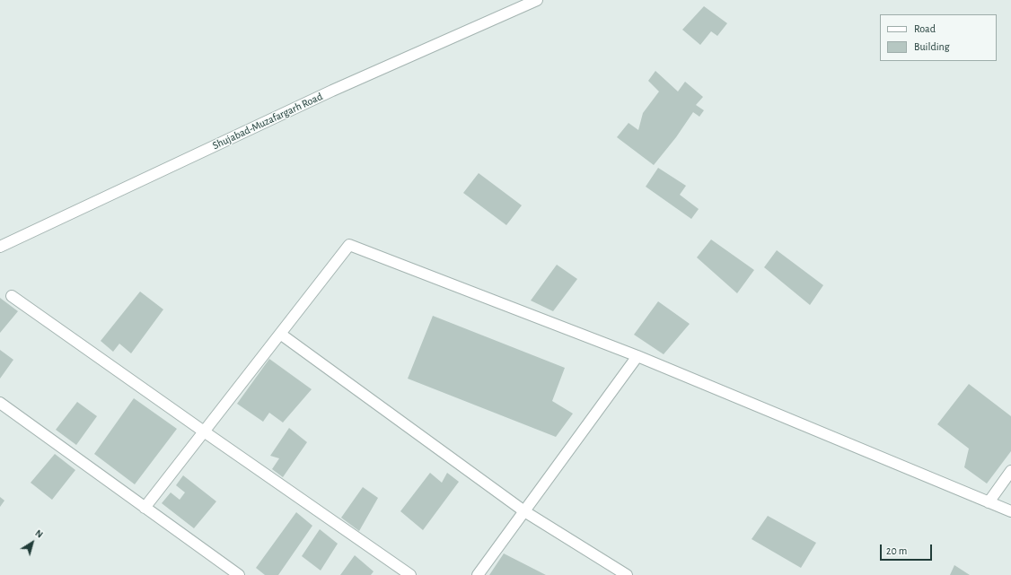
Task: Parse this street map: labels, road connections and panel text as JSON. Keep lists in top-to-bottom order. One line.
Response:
{"streets":{"street":["Shujabad-Muzafargarh Road"]},"legend":["Road","Building"],"scale_bar":"20 m","north":"top right"}
